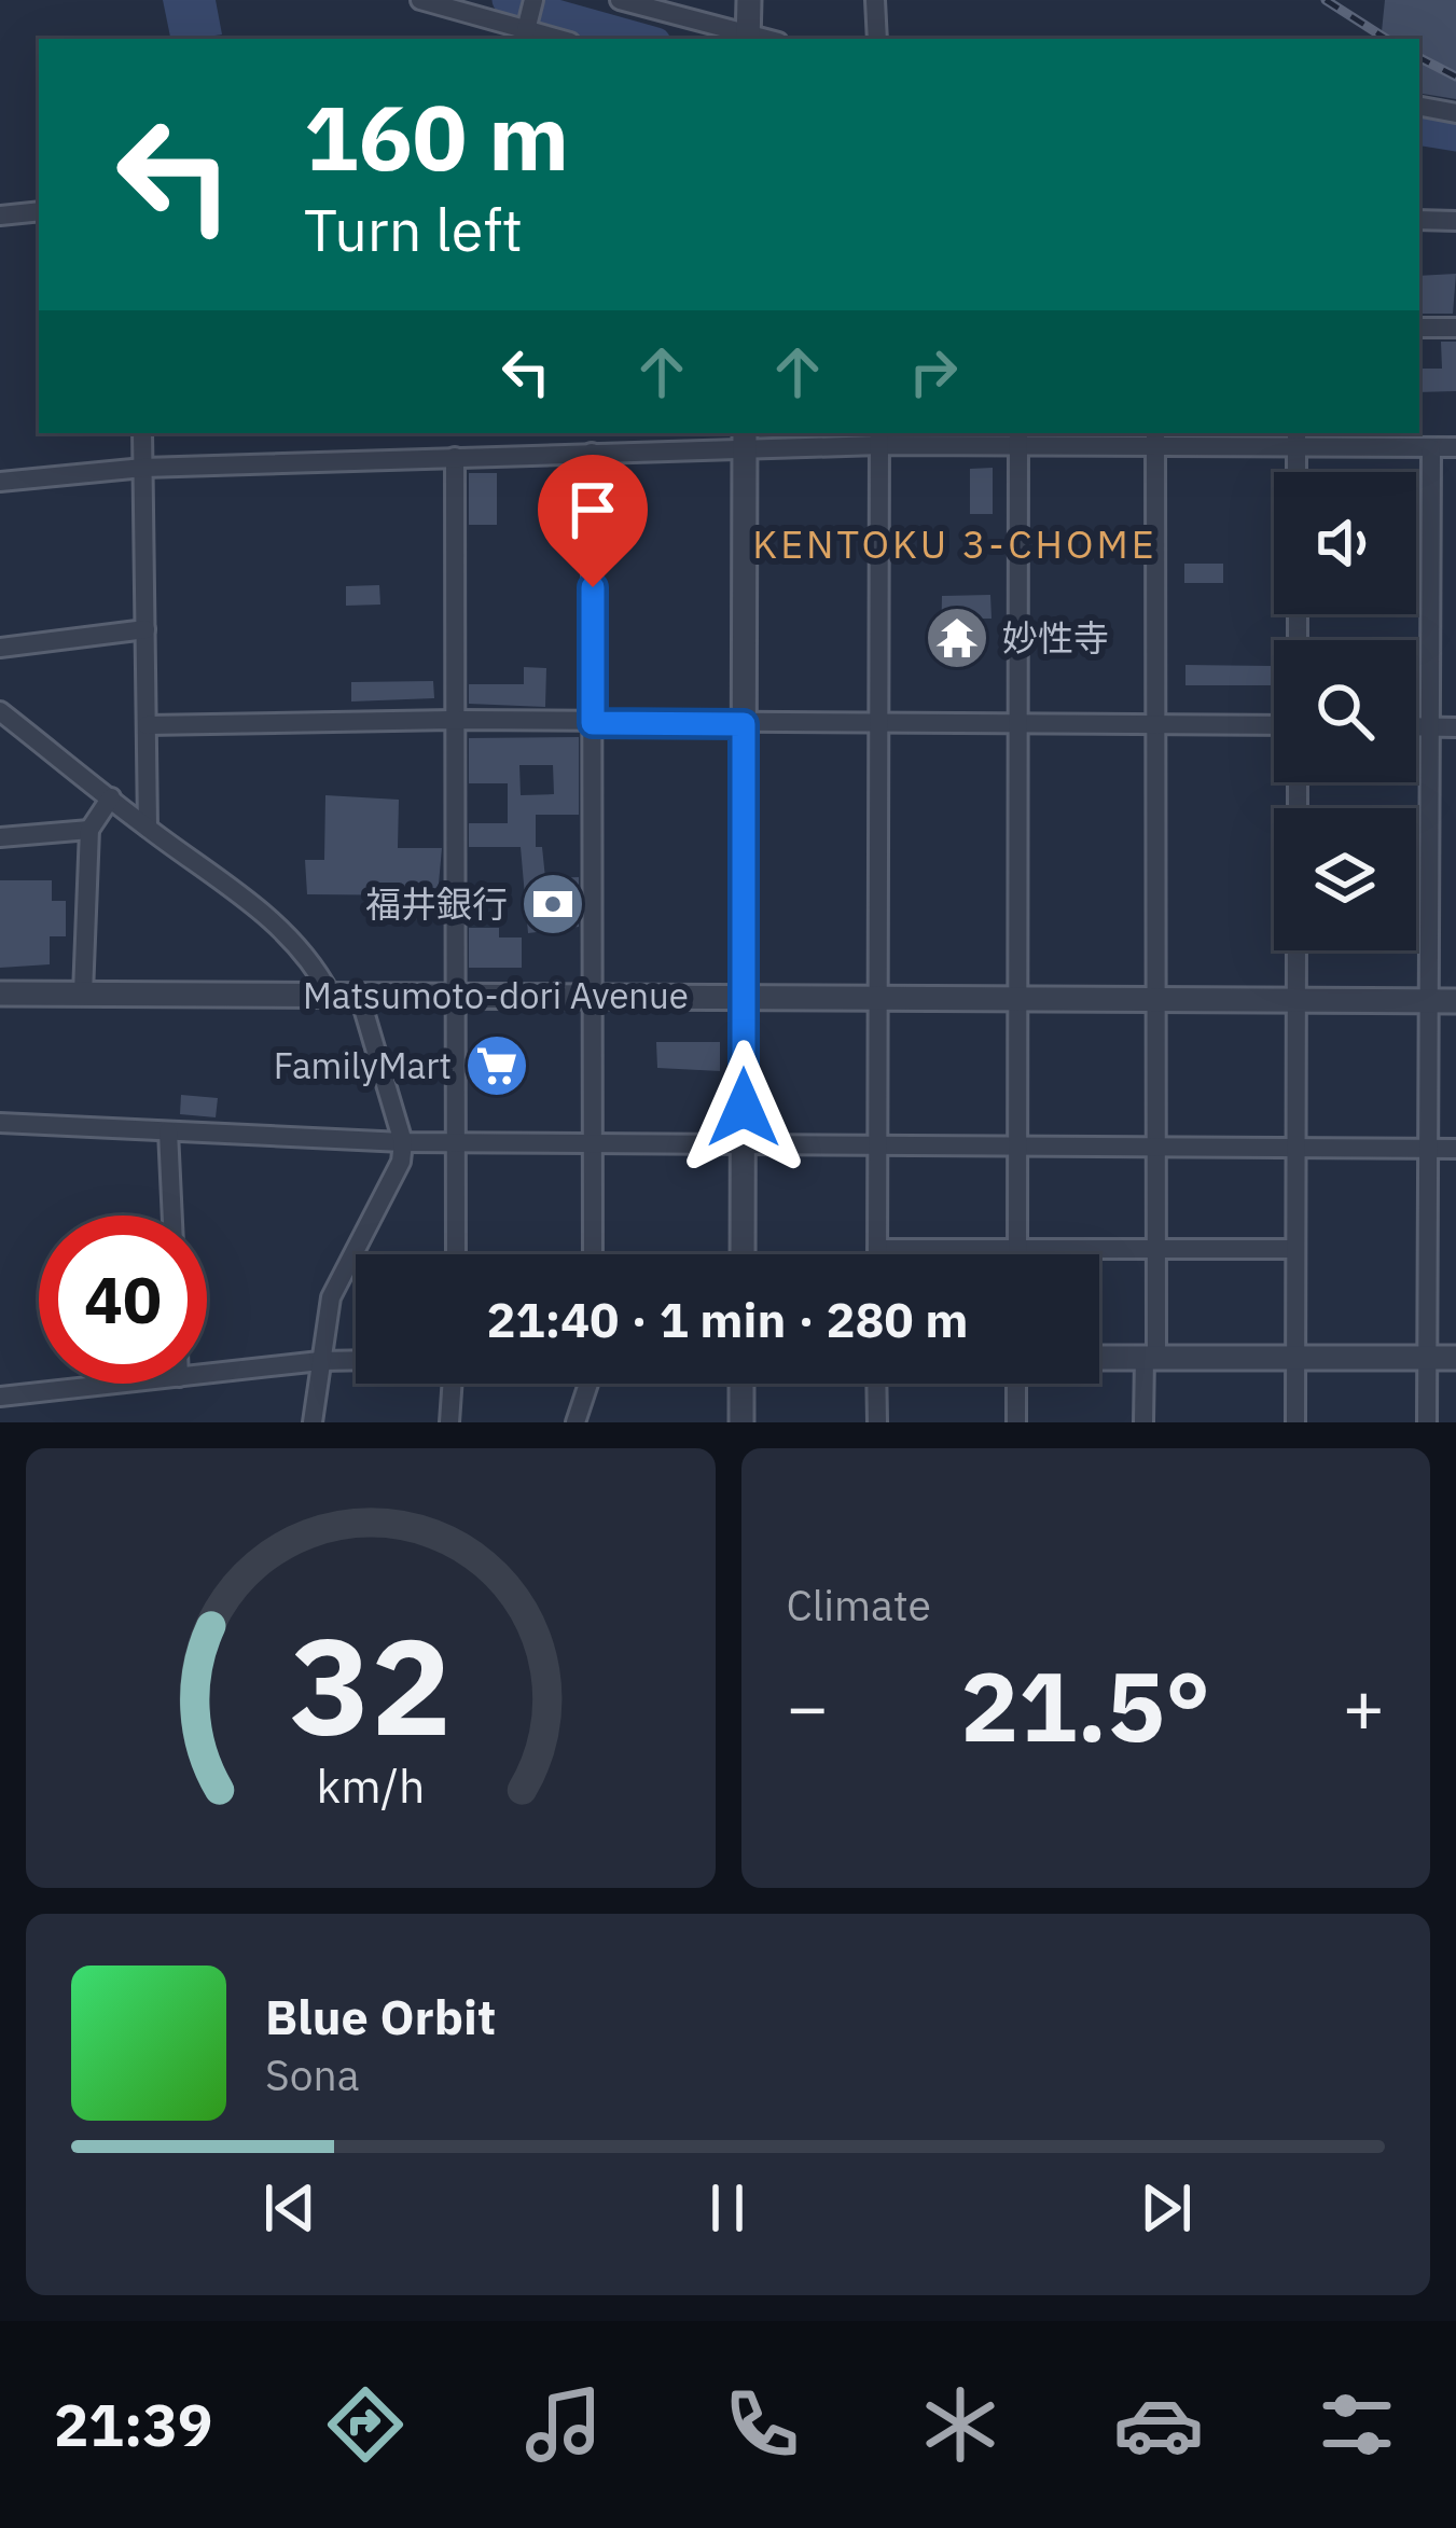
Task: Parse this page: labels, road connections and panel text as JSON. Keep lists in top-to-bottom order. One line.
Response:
{"streets":{"street":["Matsumoto-dori Avenue"]},"districts":["KENTOKU 3-CHOME"],"places":{"temple":["妙性寺"],"bank":["福井銀行"],"supermarket":["FamilyMart"]},"page":{"turn":["160 m","Turn left"],"limit":"40","trip":"21:40 · 1 min · 280 m","tile":"Climate","heat":["−","21.5°","+"],"song":["Blue Orbit","Sona"],"tabs":"21:39","gauge":["32","km/h"]}}
